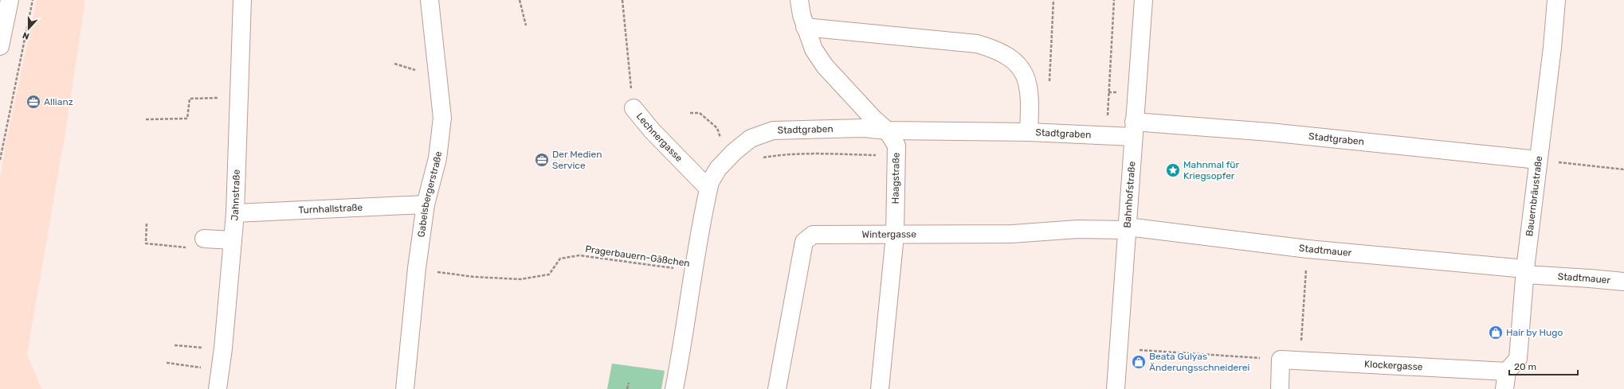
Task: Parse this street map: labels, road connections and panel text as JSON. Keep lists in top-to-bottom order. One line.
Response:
{"streets":{"street":["Stadtgraben","Lechnergasse","Haagstraße","Bahnhofstraße","Jahnstraße","Gabelsbergerstraße","Bauernbräustraße","Turnhallstraße","Wintergasse","Stadtmauer","Klockergasse"],"path":["Pragerbauern-Gäßchen"]},"crossings":[["Stadtgraben","Lechnergasse"],["Stadtgraben","Haagstraße"],["Stadtgraben","Bahnhofstraße"],["Stadtgraben","Bauernbräustraße"],["Stadtgraben","Pragerbauern-Gäßchen"],["Haagstraße","Wintergasse"],["Bahnhofstraße","Wintergasse"],["Bahnhofstraße","Stadtmauer"],["Jahnstraße","Turnhallstraße"],["Gabelsbergerstraße","Turnhallstraße"],["Gabelsbergerstraße","Pragerbauern-Gäßchen"],["Bauernbräustraße","Stadtmauer"],["Bauernbräustraße","Klockergasse"],["Wintergasse","Stadtmauer"]],"places":{"office":["Allianz","Der Medien Service"],"place":["Mahnmal für Kriegsopfer"],"shop":["Hair by Hugo","Beata Gulyas Änderungsschneiderei"]},"scale_bar":"20 m","north":"bottom"}
